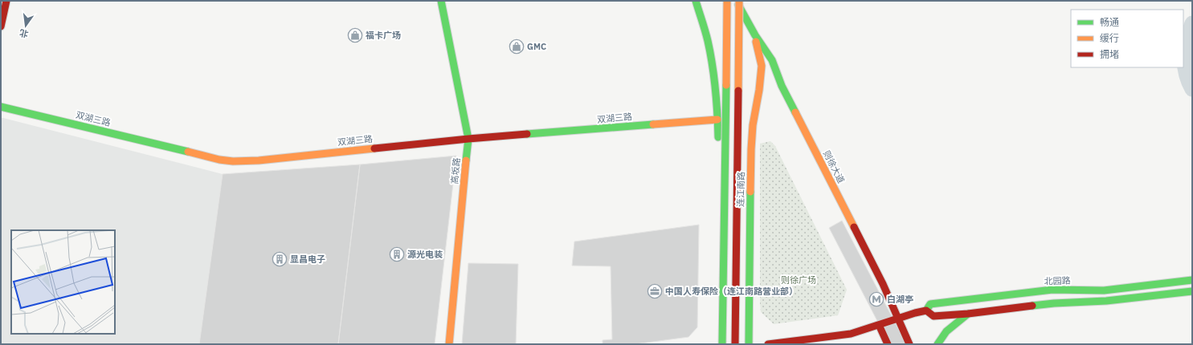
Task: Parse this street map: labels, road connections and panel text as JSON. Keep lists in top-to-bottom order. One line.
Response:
{"streets":{"main road":["双湖三路","则徐大道","高坂路","连江南路","北园路"]},"crossings":[["双湖三路","高坂路"],["则徐大道","连江南路"],["则徐大道","北园路"]],"parks":["则徐广场"],"places":{"shop":["福卡广场","GMC"],"building":["源光电装","显昌电子"],"office":["中国人寿保险（连江南路营业部）"],"metro station":["白湖亭"]},"legend":["畅通","缓行","拥堵"],"north":"bottom"}
